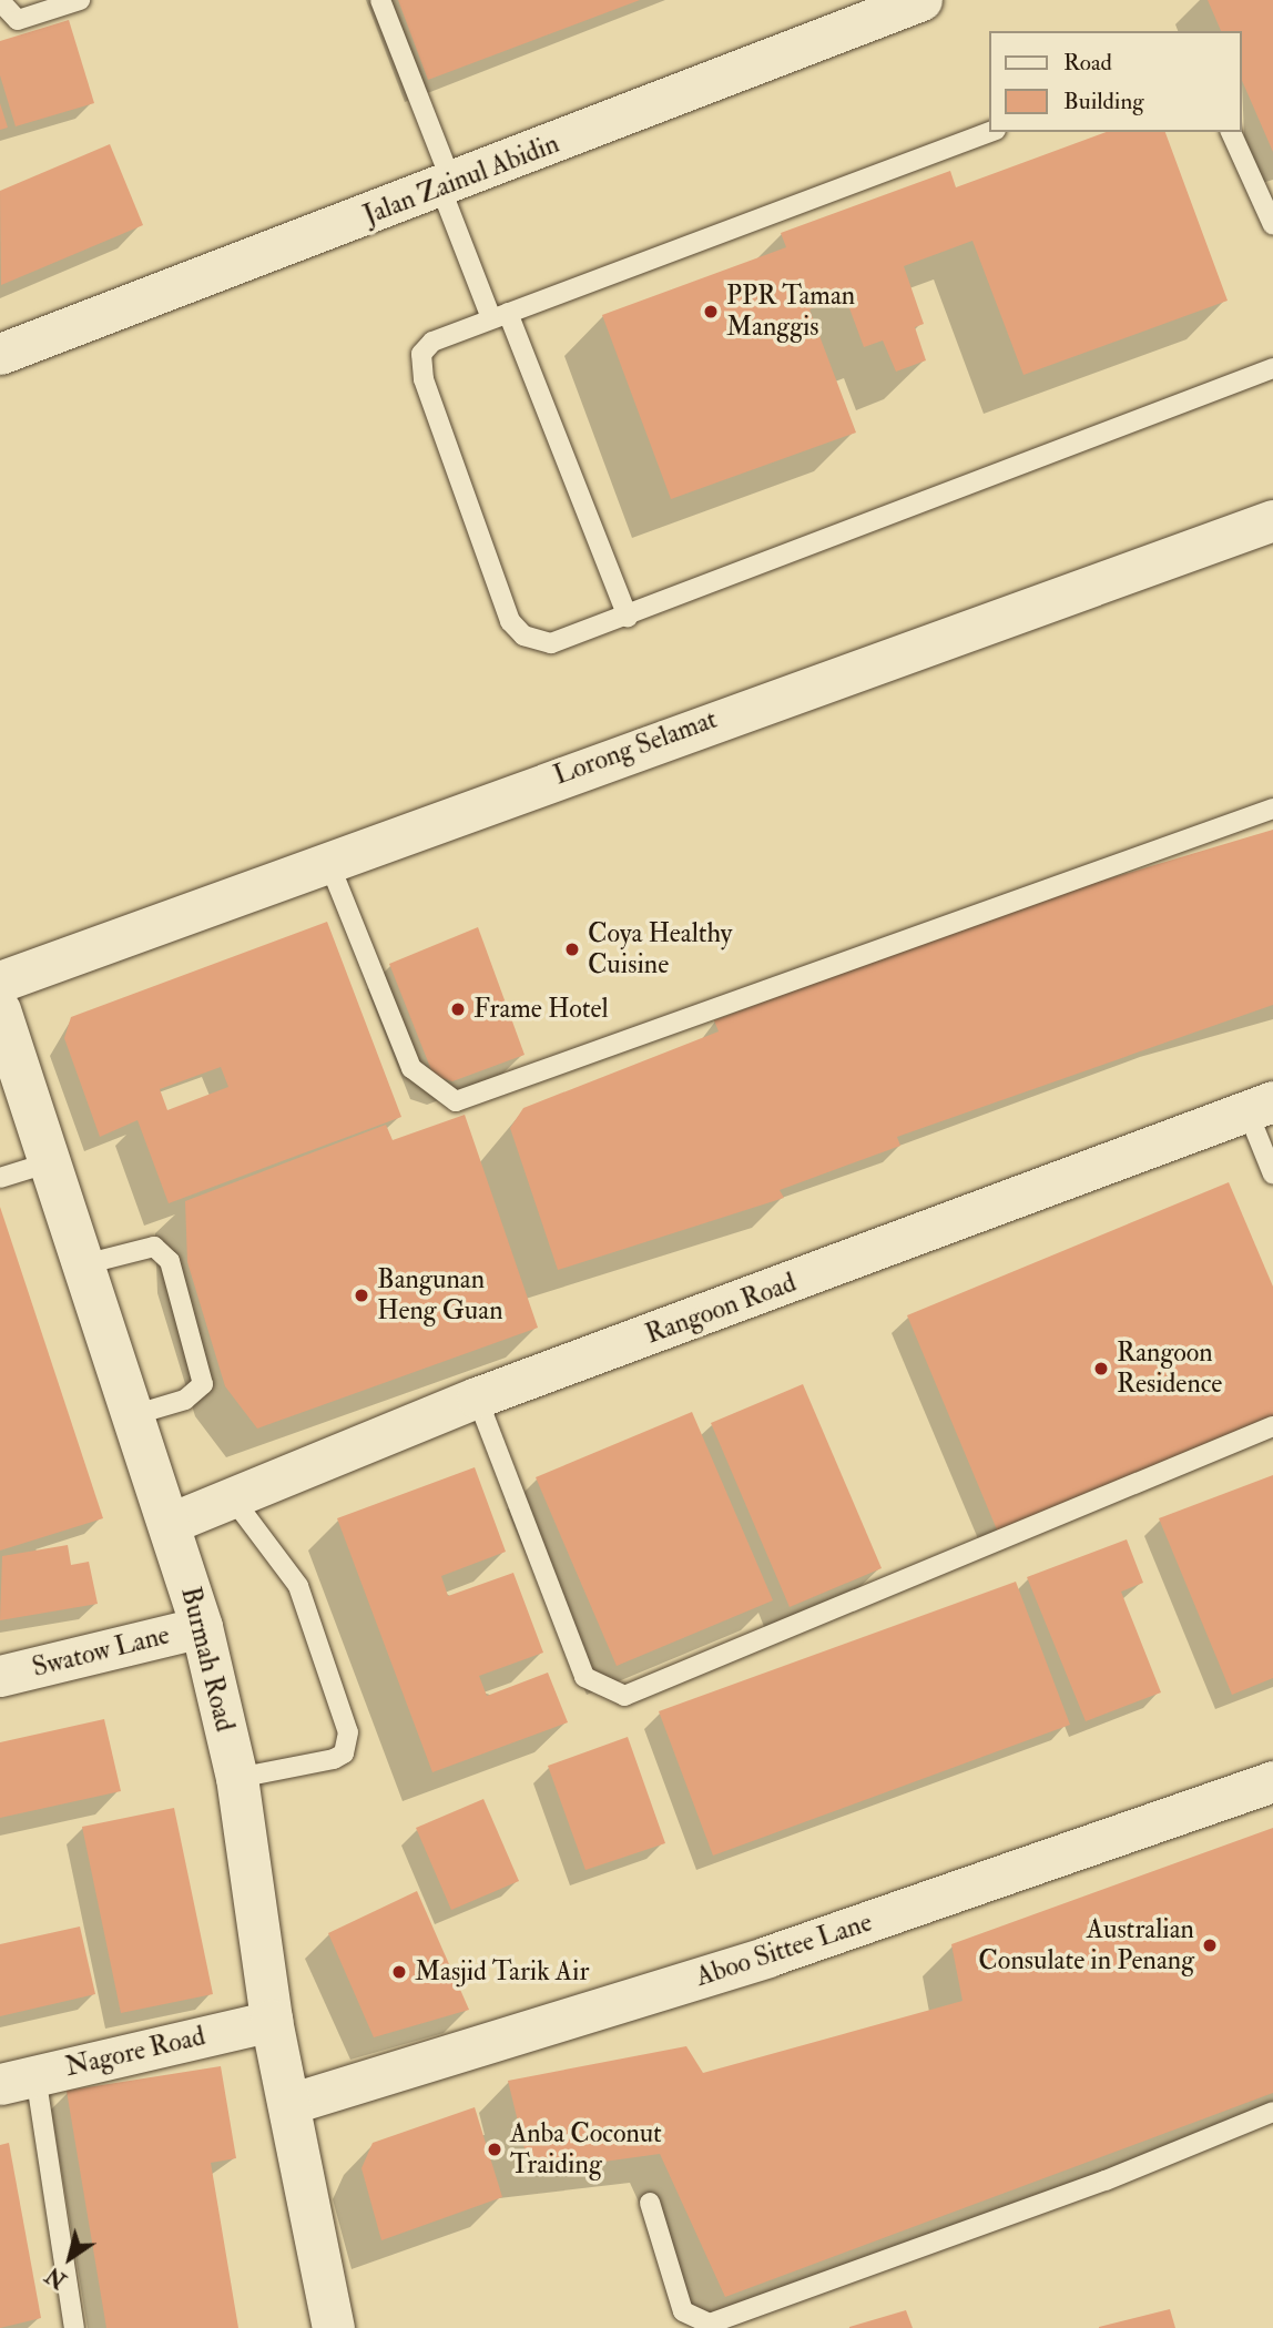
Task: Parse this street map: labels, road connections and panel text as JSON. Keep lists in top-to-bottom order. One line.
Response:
{"streets":{"main road":["Burmah Road"],"street":["Jalan Zainul Abidin","Lorong Selamat","Rangoon Road","Swatow Lane","Aboo Sittee Lane","Nagore Road"]},"crossings":[["Rangoon Road","Burmah Road"],["Swatow Lane","Burmah Road"],["Burmah Road","Aboo Sittee Lane"],["Burmah Road","Nagore Road"]],"places":["PPR Taman Manggis","Coya Healthy Cuisine","Frame Hotel","Bangunan Heng Guan","Rangoon Residence","Australian Consulate in Penang","Masjid Tarik Air","Anba Coconut Traiding"],"legend":["Road","Building"],"north":"bottom left"}
